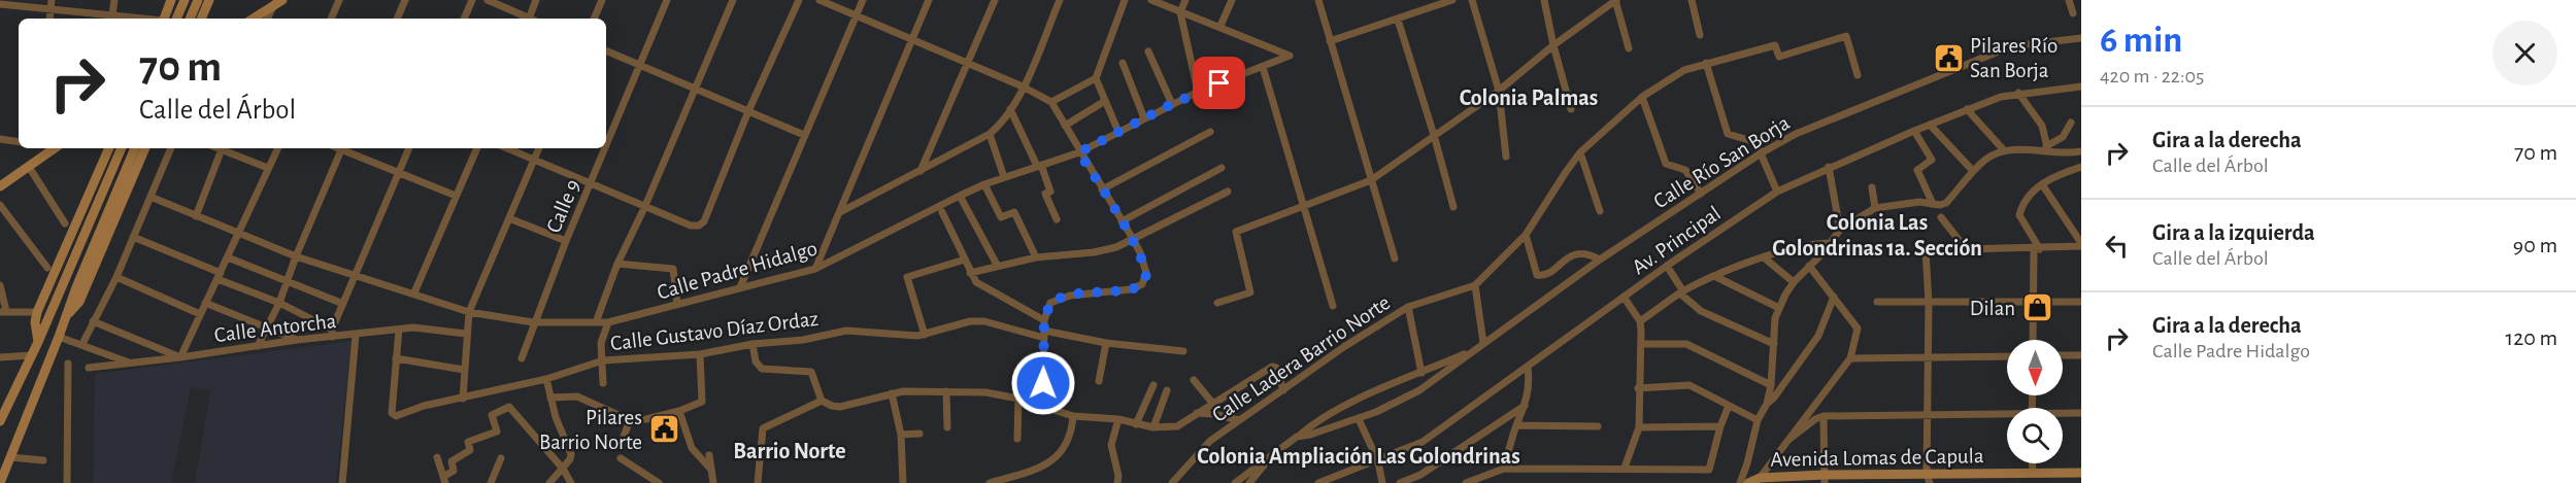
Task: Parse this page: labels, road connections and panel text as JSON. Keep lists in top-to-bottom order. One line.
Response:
{"streets":{"street":["Calle Río San Borja","Calle 9","Av. Principal","Calle Padre Hidalgo","Calle Antorcha","Calle Gustavo Díaz Ordaz","Calle Ladera Barrio Norte","Avenida Lomas de Capula"]},"crossings":[["Calle 9","Calle Padre Hidalgo"]],"districts":["Colonia Palmas","Colonia Las Golondrinas 1a. Sección","Barrio Norte","Colonia Ampliación Las Golondrinas"],"places":{"public building":["Pilares Río San Borja","Pilares Barrio Norte"],"shop":["Dilan"]},"north":"bottom","page":{"heading":["6 min","420 m · 22:05"],"turn":["70 m","Calle del Árbol"],"list":[{"name":"Gira a la derecha","note":"Calle del Árbol","value":"70 m"},{"name":"Gira a la izquierda","note":"Calle del Árbol","value":"90 m"},{"name":"Gira a la derecha","note":"Calle Padre Hidalgo","value":"120 m"}]}}
